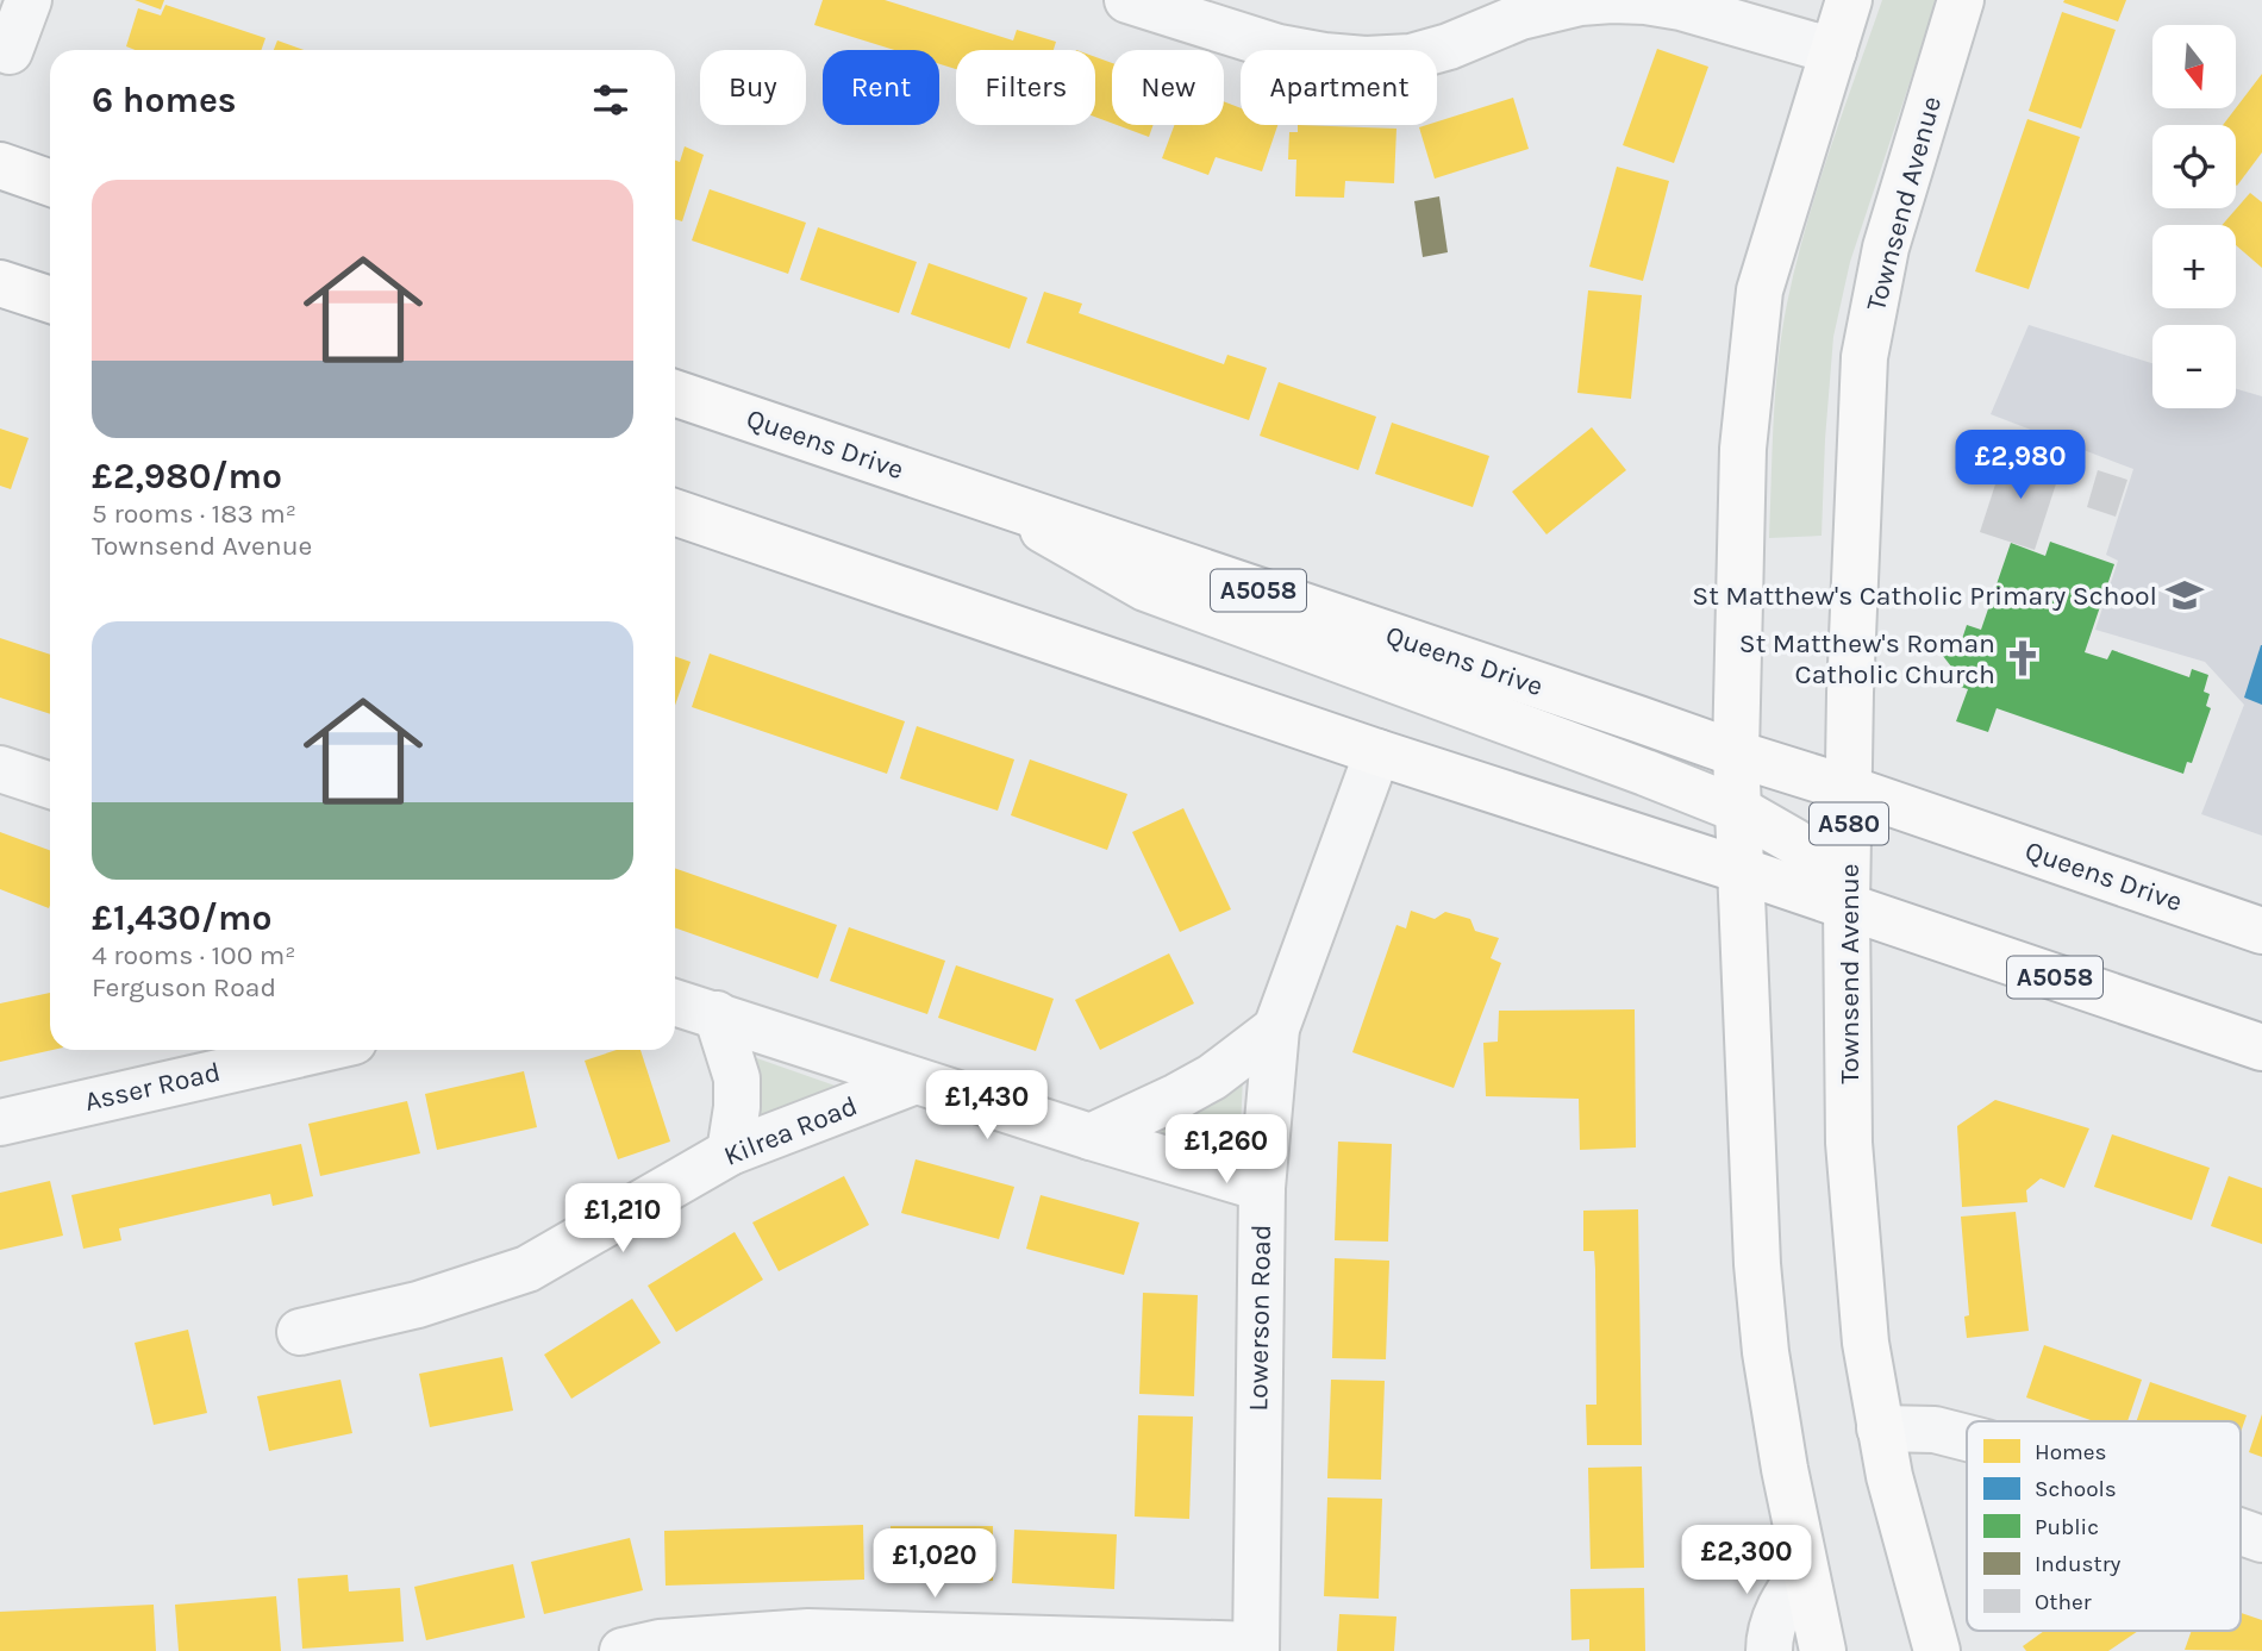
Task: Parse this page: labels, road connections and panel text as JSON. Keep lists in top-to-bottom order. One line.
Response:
{"streets":{"main road":["Townsend Avenue","Queens Drive","A5058","A580"],"street":["Asser Road","Kilrea Road","Lowerson Road"]},"crossings":[["Townsend Avenue","Queens Drive"],["Townsend Avenue","A5058"],["A5058","Lowerson Road"]],"places":{"school or university":["St Matthew's Catholic Primary School"],"church":["St Matthew's Roman Catholic Church"]},"legend":["Homes","Schools","Public","Industry","Other"],"north":"bottom","page":{"map_buttons":["+","−"],"chip":["Buy","Rent","Filters","New","Apartment"],"heading":"6 homes","list":[{"name":"£2,980/mo","note":"5 rooms · 183 m² · Townsend Avenue"},{"name":"£1,430/mo","note":"4 rooms · 100 m² · Ferguson Road"}],"price":["£2,980","£1,430","£1,260","£1,210","£2,300","£1,020"]}}
